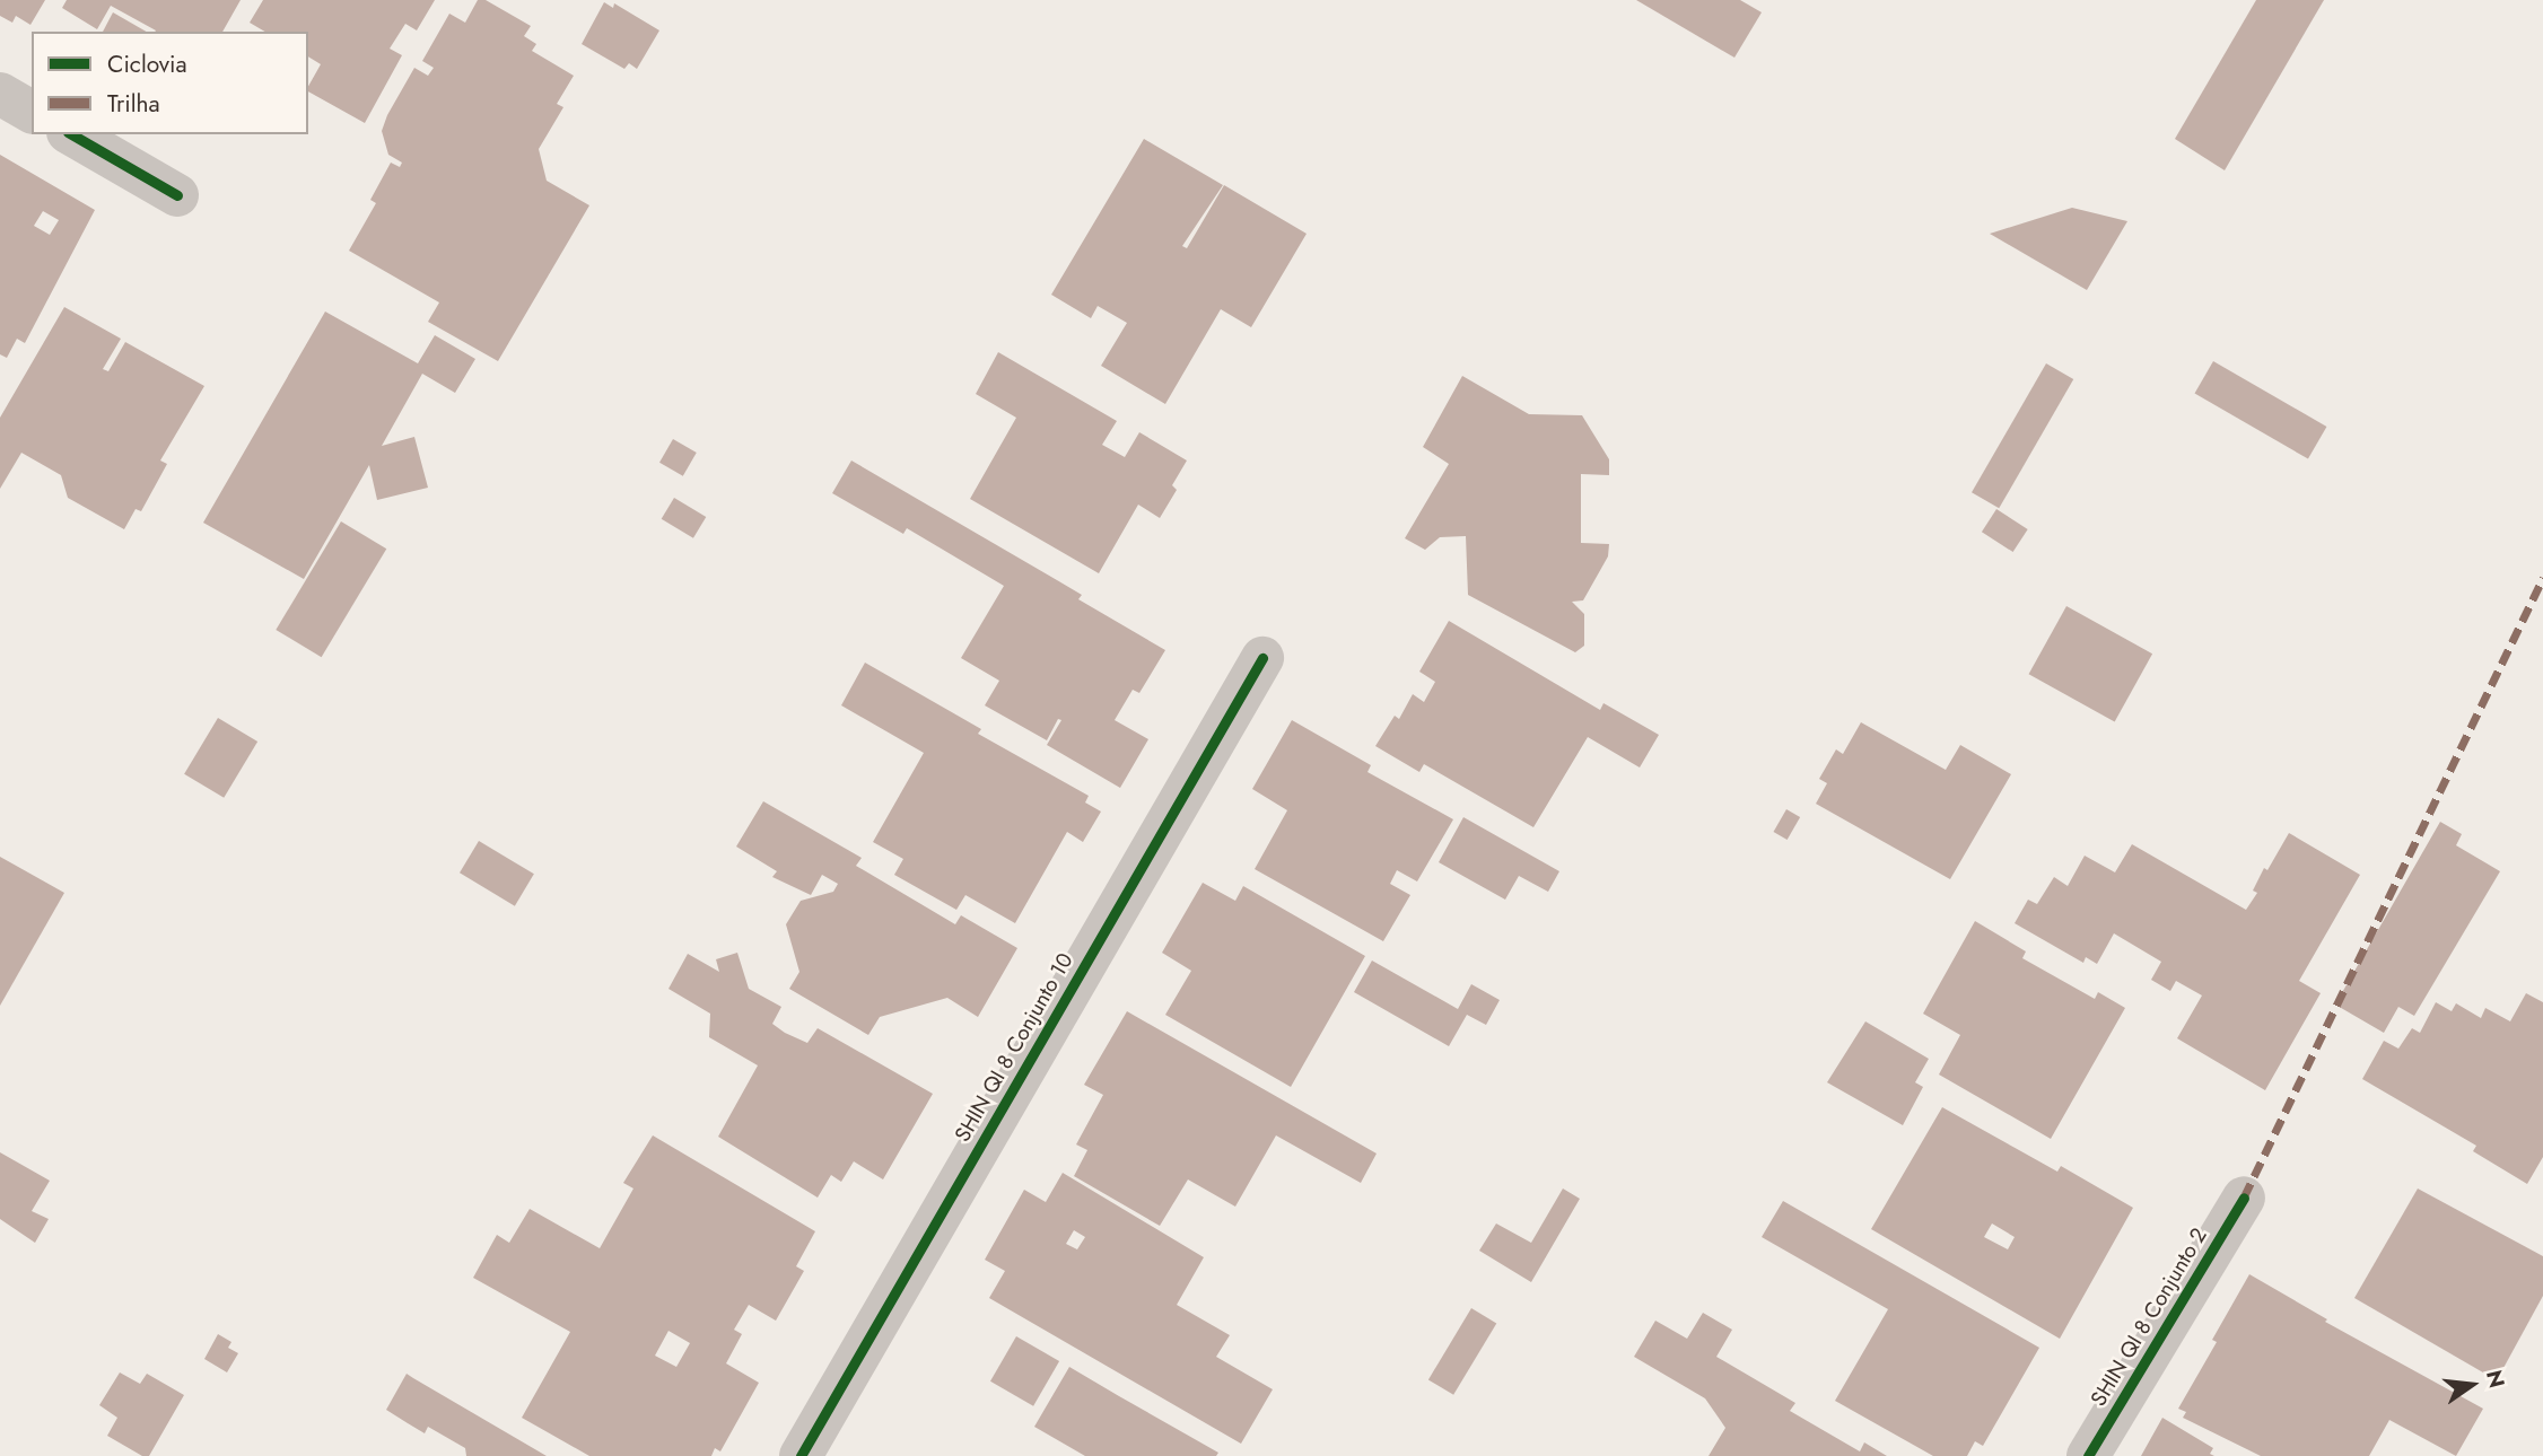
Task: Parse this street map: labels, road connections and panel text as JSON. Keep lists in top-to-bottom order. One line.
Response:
{"streets":{"street":["SHIN QI 8 Conjunto 10","SHIN QI 8 Conjunto 2"]},"legend":["Ciclovia","Trilha"],"north":"right"}
